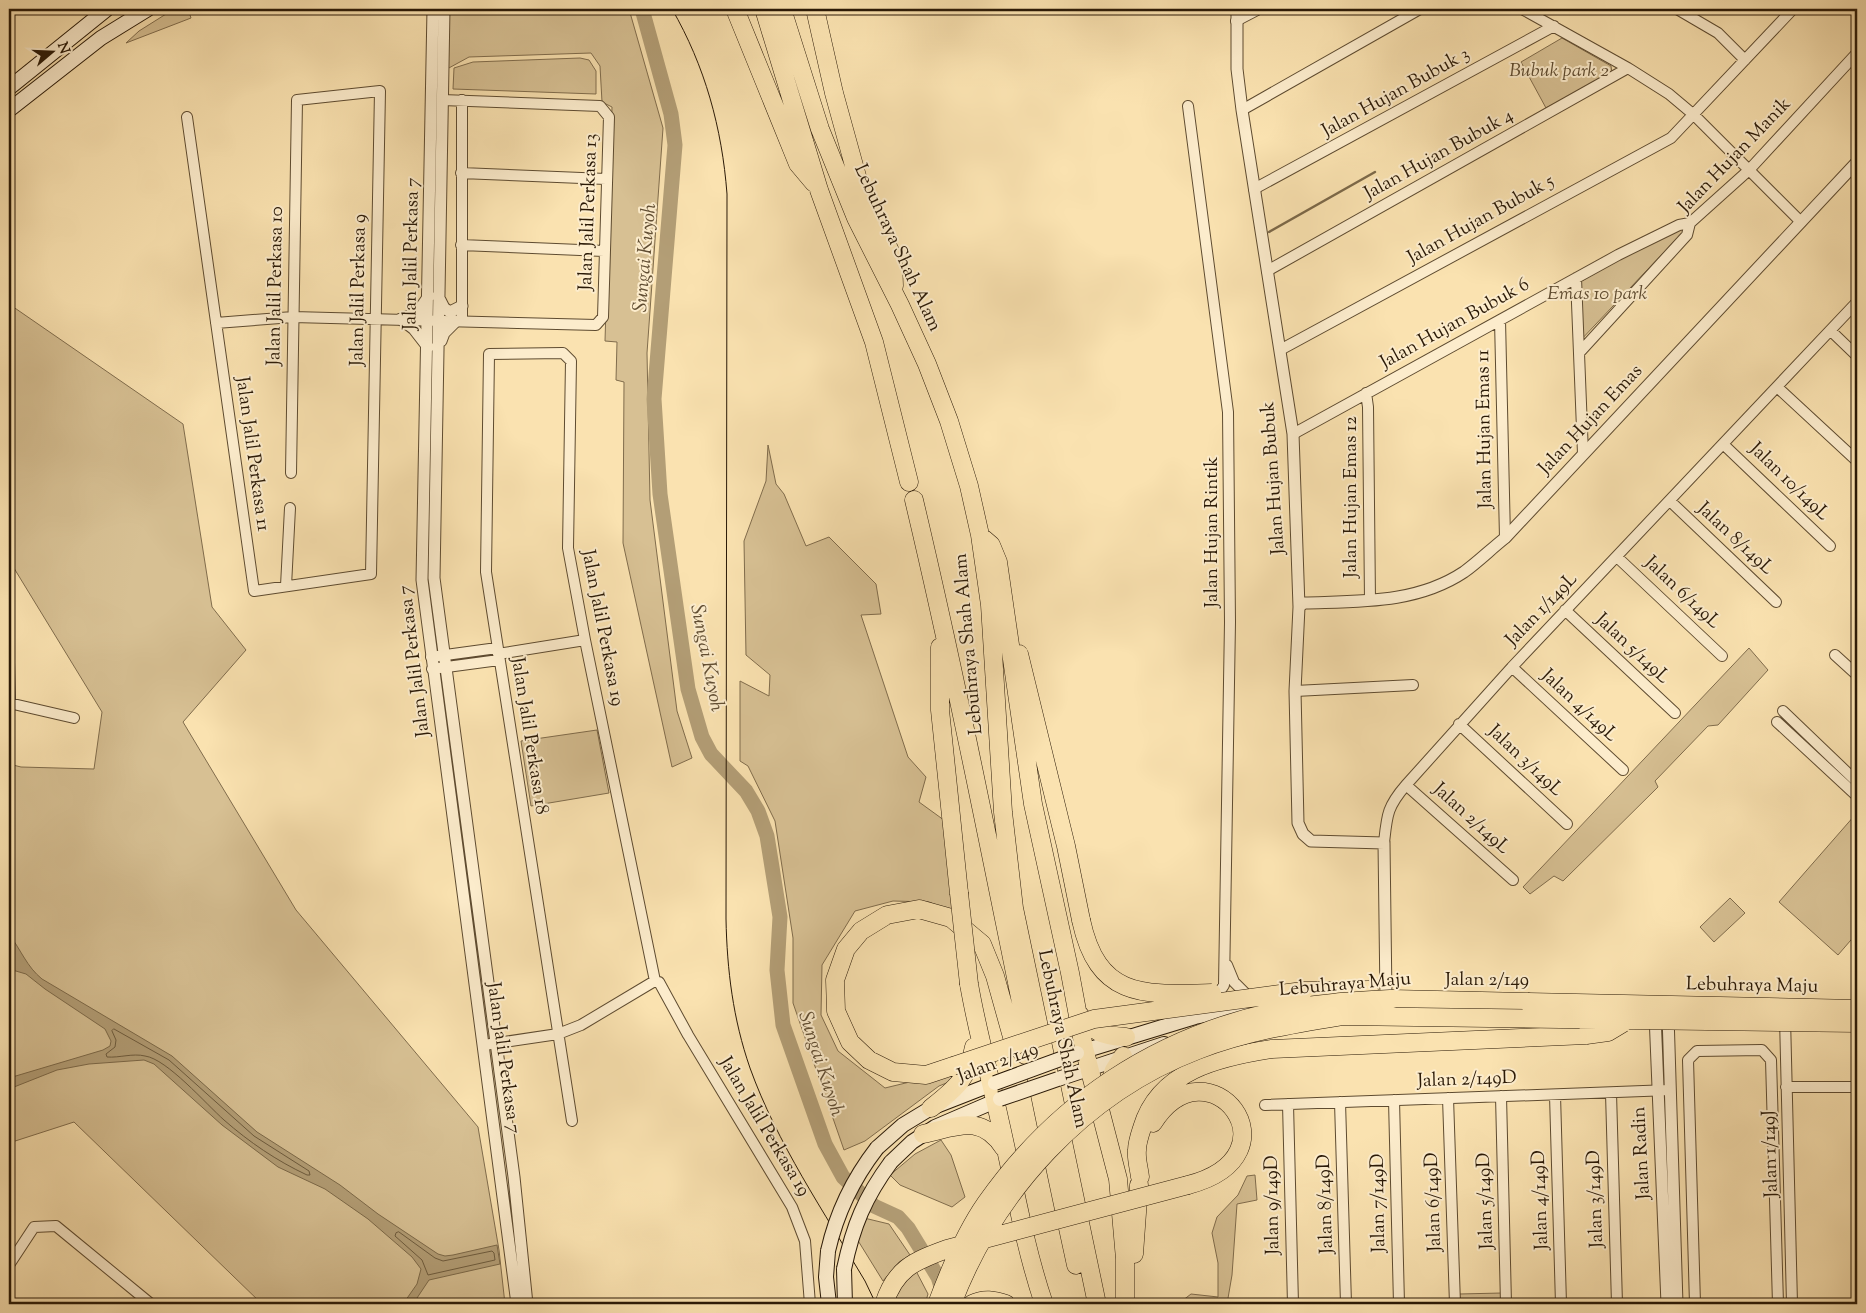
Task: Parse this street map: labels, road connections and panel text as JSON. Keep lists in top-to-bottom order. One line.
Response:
{"streets":{"highway":["Lebuhraya Shah Alam","Lebuhraya Maju"],"main road":["Jalan 2/149"],"street":["Jalan Hujan Bubuk 3","Jalan Hujan Bubuk 4","Jalan Hujan Manik","Jalan Jalil Perkasa 13","Jalan Hujan Bubuk 5","Jalan Jalil Perkasa 7","Jalan Jalil Perkasa 10","Jalan Jalil Perkasa 9","Jalan Hujan Bubuk 6","Jalan Hujan Emas","Jalan Hujan Emas 11","Jalan Jalil Perkasa 11","Jalan Hujan Bubuk","Jalan 10/149L","Jalan Hujan Emas 12","Jalan Hujan Rintik","Jalan 8/149L","Jalan 6/149L","Jalan 1/149L","Jalan Jalil Perkasa 19","Jalan 5/149L","Jalan 4/149L","Jalan Jalil Perkasa 18","Jalan 3/149L","Jalan 2/149L","Jalan 2/149D","Jalan Radin","Jalan 1/149J","Jalan 3/149D","Jalan 4/149D","Jalan 5/149D","Jalan 6/149D","Jalan 7/149D","Jalan 8/149D","Jalan 9/149D"]},"crossings":[["Jalan Hujan Bubuk 3","Jalan Hujan Bubuk"],["Jalan Hujan Bubuk 4","Jalan Hujan Bubuk"],["Jalan Hujan Manik","Jalan Hujan Bubuk 6"],["Jalan Jalil Perkasa 13","Jalan Jalil Perkasa 7"],["Jalan Jalil Perkasa 13","Jalan Jalil Perkasa 10"],["Jalan Jalil Perkasa 13","Jalan Jalil Perkasa 9"],["Jalan Jalil Perkasa 13","Jalan Jalil Perkasa 11"],["Jalan Hujan Bubuk 5","Jalan Hujan Bubuk"],["Jalan Jalil Perkasa 10","Jalan Jalil Perkasa 9"],["Jalan Jalil Perkasa 9","Jalan Jalil Perkasa 11"],["Jalan Hujan Bubuk 6","Jalan Hujan Emas 11"],["Jalan Hujan Bubuk 6","Jalan Hujan Bubuk"],["Jalan Hujan Bubuk 6","Jalan Hujan Emas 12"],["Jalan Hujan Emas","Jalan Hujan Emas 11"],["Jalan Hujan Emas","Jalan Hujan Bubuk"],["Jalan Hujan Emas","Jalan Hujan Emas 12"],["Jalan Hujan Bubuk","Jalan 1/149L"],["Jalan 10/149L","Jalan 1/149L"],["Jalan Hujan Rintik","Jalan 2/149"],["Jalan 8/149L","Jalan 1/149L"],["Jalan 6/149L","Jalan 1/149L"],["Jalan 1/149L","Jalan 5/149L"],["Jalan 1/149L","Jalan 4/149L"],["Jalan 1/149L","Jalan 3/149L"],["Jalan 1/149L","Jalan 2/149L"],["Jalan 1/149L","Jalan 2/149"],["Jalan 1/149L","Lebuhraya Maju"],["Jalan Jalil Perkasa 19","Jalan Jalil Perkasa 18"],["Jalan 2/149","Lebuhraya Maju"],["Jalan 2/149","Jalan Radin"],["Jalan 2/149","Jalan 1/149J"],["Jalan 2/149D","Jalan Radin"],["Jalan 2/149D","Jalan 3/149D"],["Jalan 2/149D","Jalan 4/149D"],["Jalan 2/149D","Jalan 5/149D"],["Jalan 2/149D","Jalan 6/149D"],["Jalan 2/149D","Jalan 7/149D"],["Jalan 2/149D","Jalan 8/149D"],["Jalan 2/149D","Jalan 9/149D"]],"water":["Sungai Kuyoh"],"parks":["Bubuk park 2","Emas 10 park"],"north":"right"}
